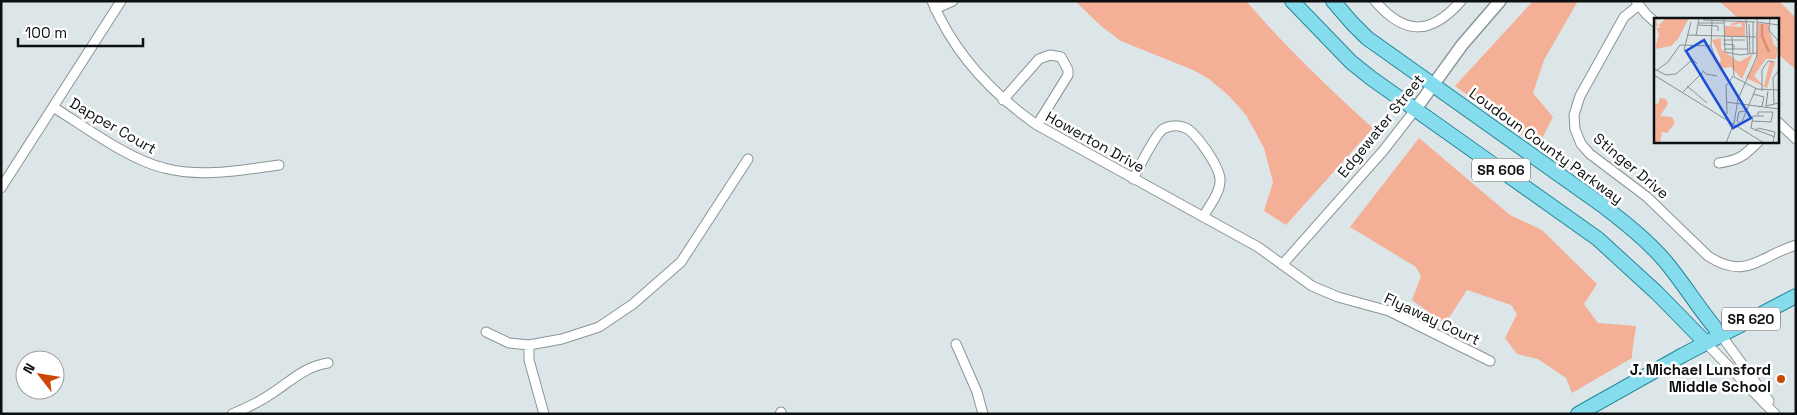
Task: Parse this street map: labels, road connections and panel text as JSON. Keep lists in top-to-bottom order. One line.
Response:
{"streets":{"main road":["Loudoun County Parkway","SR 606","SR 620"],"street":["Dapper Court","Edgewater Street","Howerton Drive","Stinger Drive","Flyaway Court"]},"crossings":[["Edgewater Street","Howerton Drive"],["Edgewater Street","Loudoun County Parkway"],["Edgewater Street","SR 606"],["Edgewater Street","Flyaway Court"],["Howerton Drive","Flyaway Court"],["Loudoun County Parkway","SR 620"],["SR 606","SR 620"]],"places":["J. Michael Lunsford Middle School"],"scale_bar":"100 m","north":"top left"}
